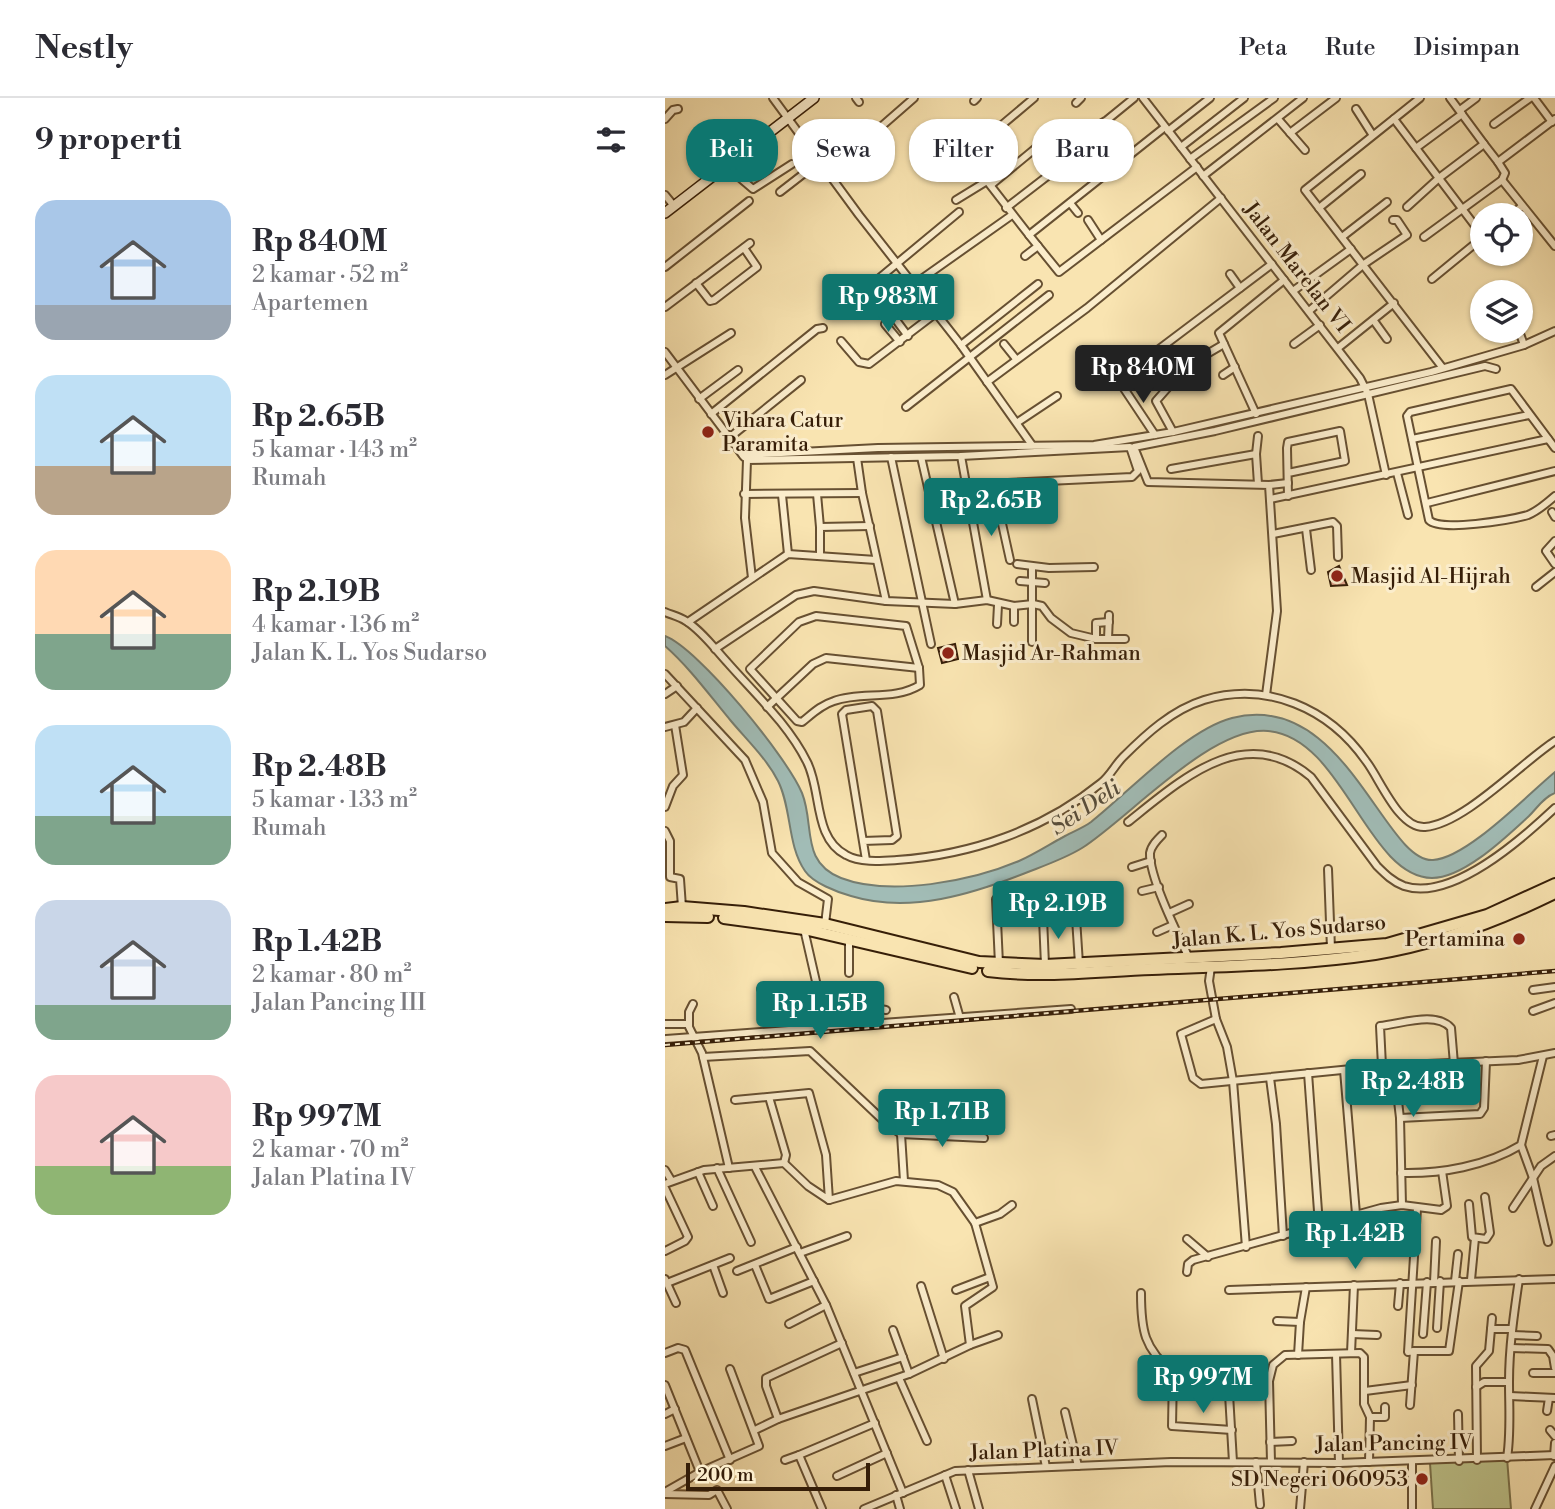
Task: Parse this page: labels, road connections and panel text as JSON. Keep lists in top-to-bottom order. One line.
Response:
{"streets":{"highway":["Jalan K. L. Yos Sudarso"],"street":["Jalan Marelan VI","Jalan Pancing IV","Jalan Platina IV"]},"crossings":[["Jalan Pancing IV","Jalan Platina IV"]],"water":["Sei Deli"],"places":["Vihara Catur Paramita","Masjid Al-Hijrah","Masjid Ar-Rahman","Pertamina","SD Negeri 060953"],"scale_bar":"200 m","page":{"header":"Nestly","nav":["Peta","Rute","Disimpan"],"heading":"9 properti","chip":["Beli","Sewa","Filter","Baru"],"list":[{"name":"Rp 840M","note":"2 kamar · 52 m² · Apartemen"},{"name":"Rp 2.65B","note":"5 kamar · 143 m² · Rumah"},{"name":"Rp 2.19B","note":"4 kamar · 136 m² · Jalan K. L. Yos Sudarso"},{"name":"Rp 2.48B","note":"5 kamar · 133 m² · Rumah"},{"name":"Rp 1.42B","note":"2 kamar · 80 m² · Jalan Pancing III"},{"name":"Rp 997M","note":"2 kamar · 70 m² · Jalan Platina IV"}],"price":["Rp 983M","Rp 840M","Rp 2.65B","Rp 2.19B","Rp 1.15B","Rp 2.48B","Rp 1.71B","Rp 1.42B","Rp 997M"],"scale":"200 m"}}
